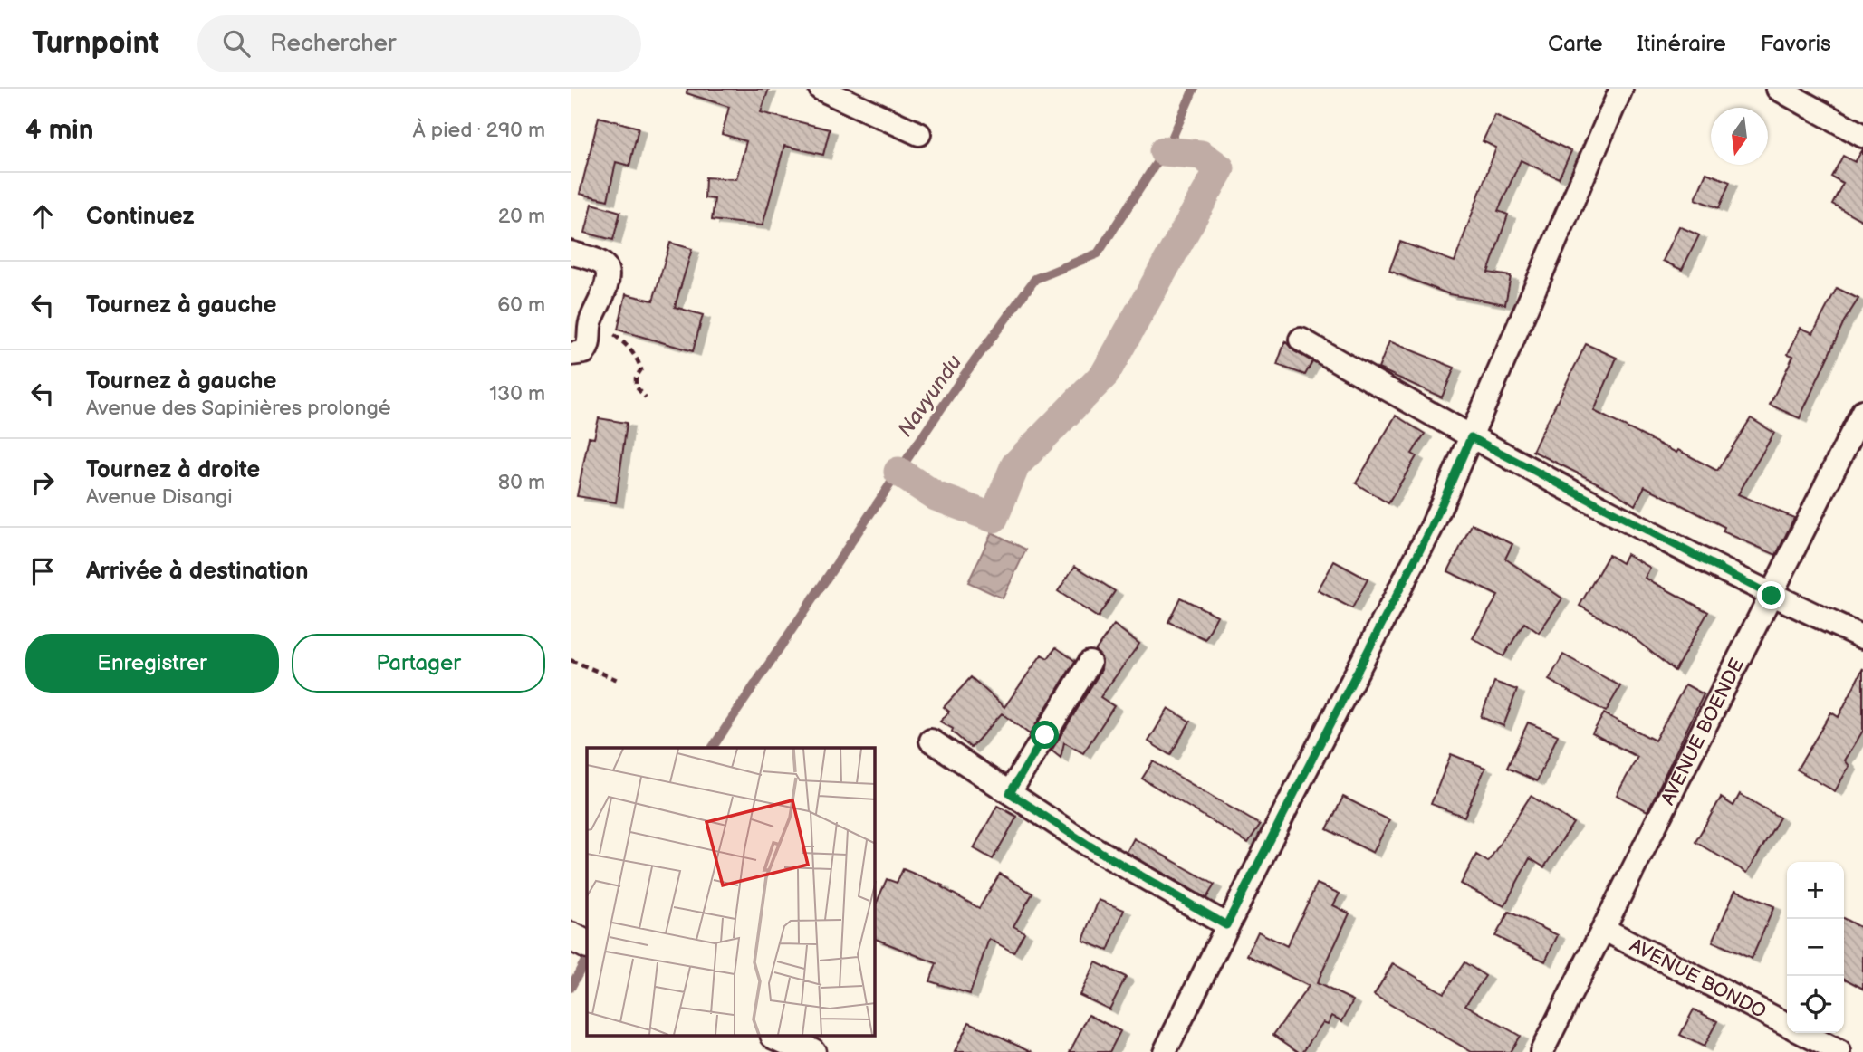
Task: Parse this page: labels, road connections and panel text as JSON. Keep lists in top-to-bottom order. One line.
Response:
{"streets":{"street":["AVENUE BOENDE","AVENUE BONDO"]},"crossings":[["AVENUE BOENDE","AVENUE BONDO"]],"water":["Navyundu"],"north":"bottom","page":{"header":"Turnpoint","search":"Rechercher","nav":["Carte","Itinéraire","Favoris"],"heading":["4 min","À pied · 290 m"],"list":[["Continuez","20 m"],["Tournez à gauche","60 m"],["Tournez à gauche","Avenue des Sapinières prolongé","130 m"],["Tournez à droite","Avenue Disangi","80 m"],"Arrivée à destination"],"buttons":["Enregistrer","Partager"],"map_buttons":["+","−"]}}
